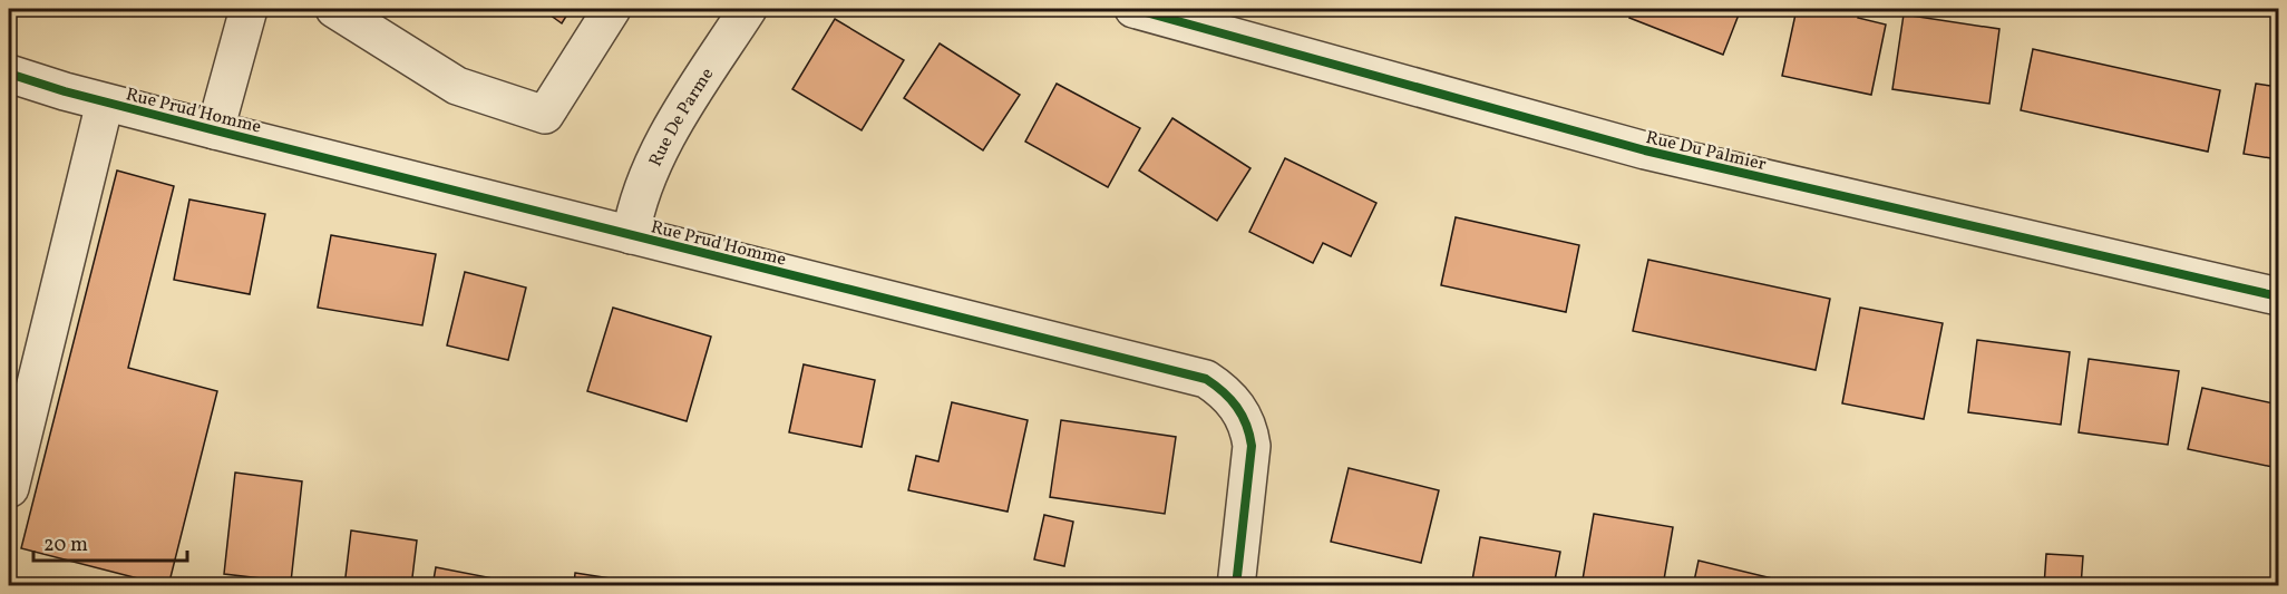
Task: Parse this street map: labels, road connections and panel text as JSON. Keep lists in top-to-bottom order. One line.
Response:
{"streets":{"street":["Rue Prud'Homme","Rue De Parme","Rue Du Palmier"]},"crossings":[["Rue Prud'Homme","Rue De Parme"]],"scale_bar":"20 m"}
